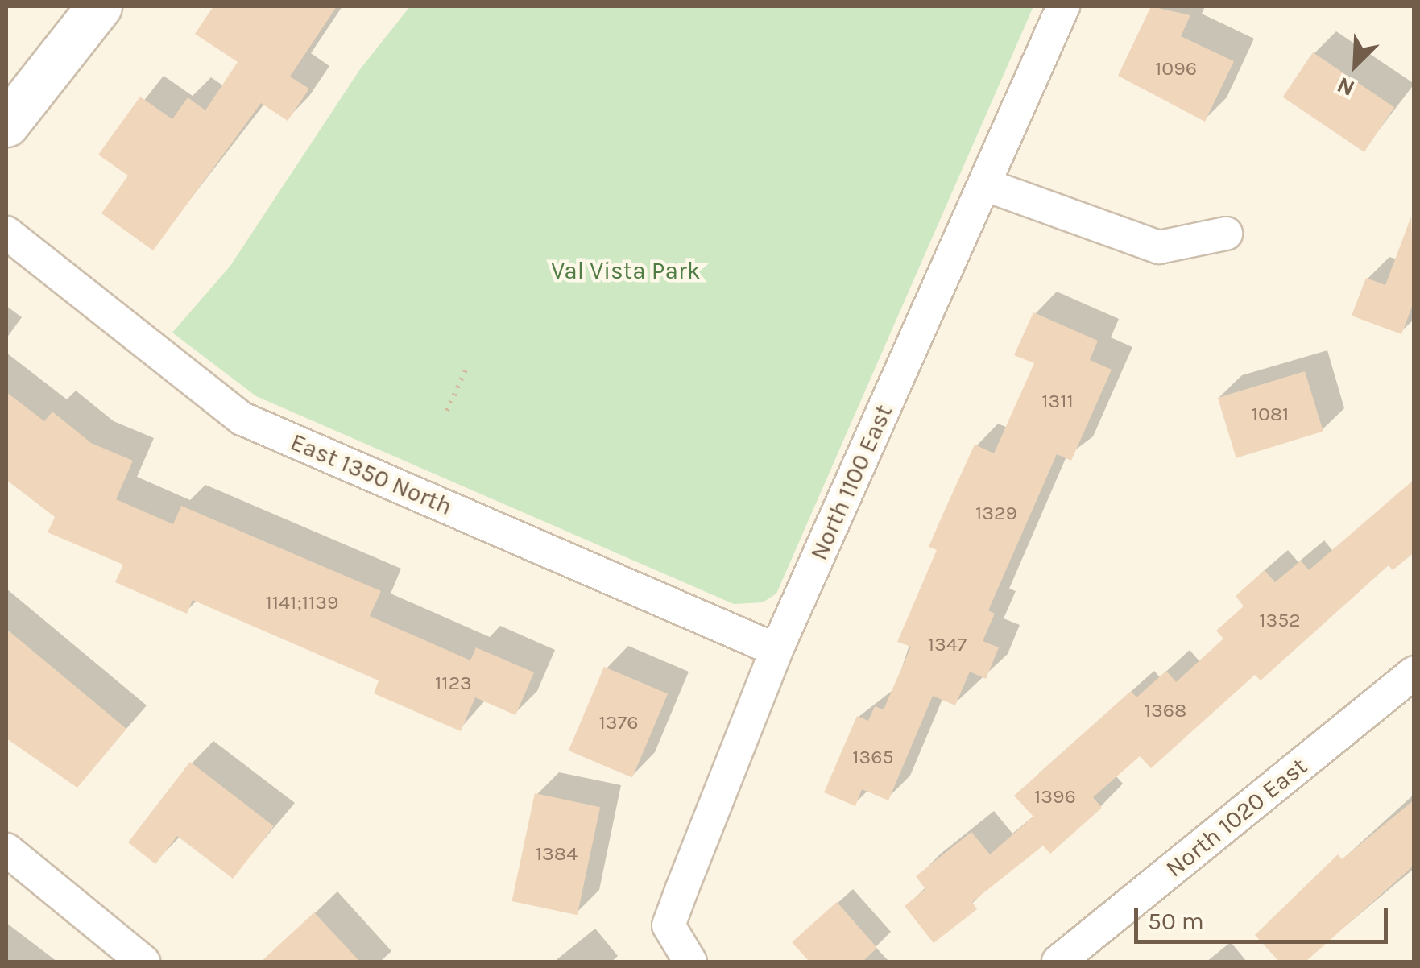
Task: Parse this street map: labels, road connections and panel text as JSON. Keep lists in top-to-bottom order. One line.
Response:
{"streets":{"street":["East 1350 North","North 1100 East","North 1020 East"]},"crossings":[["East 1350 North","North 1100 East"]],"parks":["Val Vista Park"],"house_numbers":["1096","1311","1081","1329","1141;1139","1352","1347","1123","1368","1376","1365","1396","1384"],"scale_bar":"50 m","north":"bottom left"}
